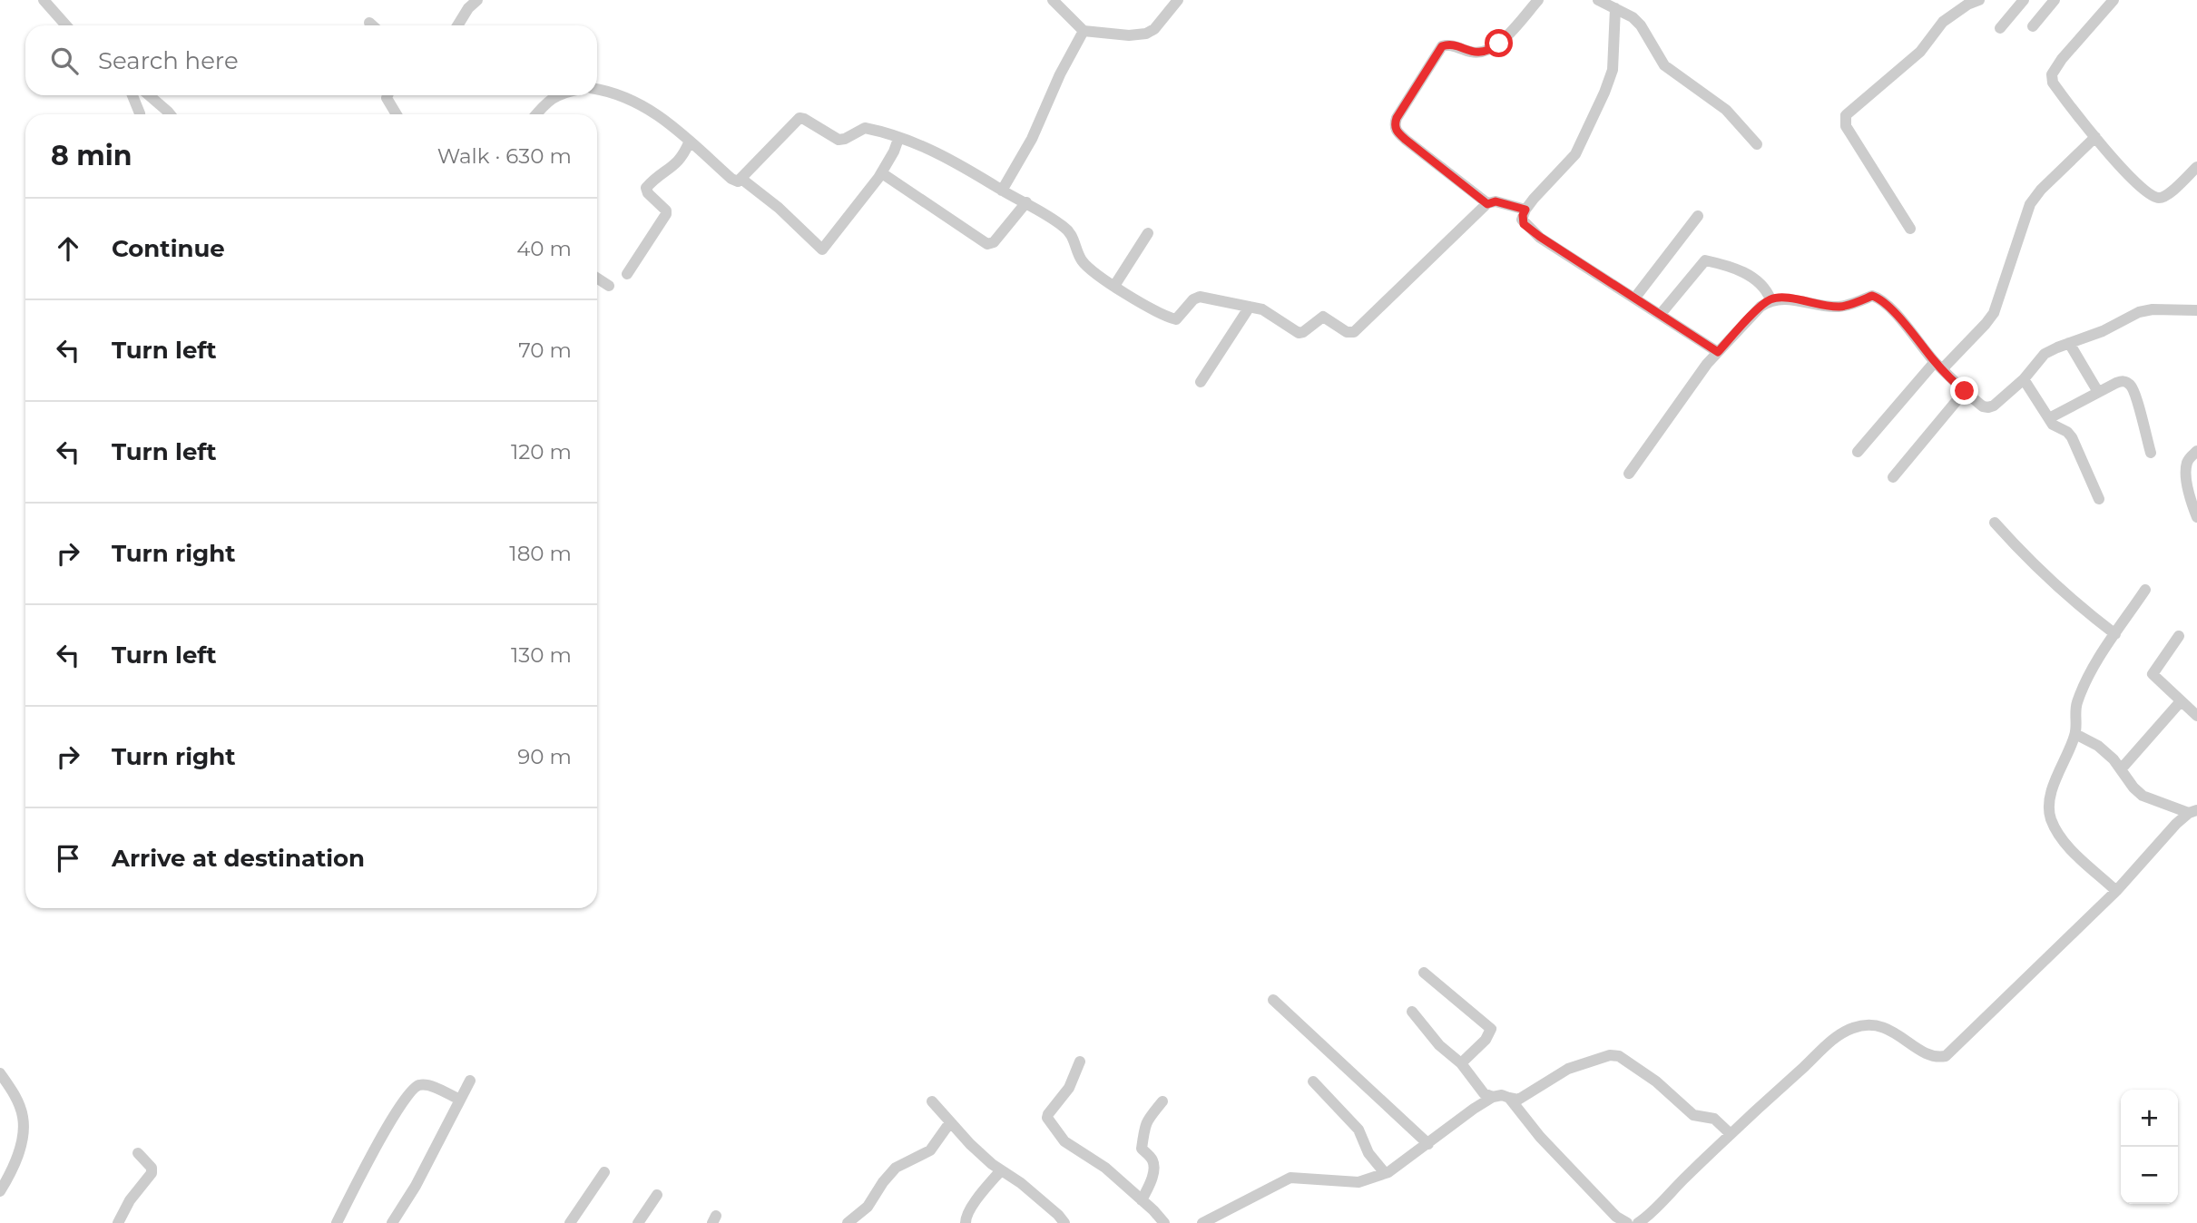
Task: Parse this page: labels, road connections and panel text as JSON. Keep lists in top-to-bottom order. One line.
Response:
{"page":{"search":"Search here","heading":["8 min","Walk · 630 m"],"list":[["Continue","40 m"],["Turn left","70 m"],["Turn left","120 m"],["Turn right","180 m"],["Turn left","130 m"],["Turn right","90 m"],"Arrive at destination"],"map_buttons":["+","−"]}}
